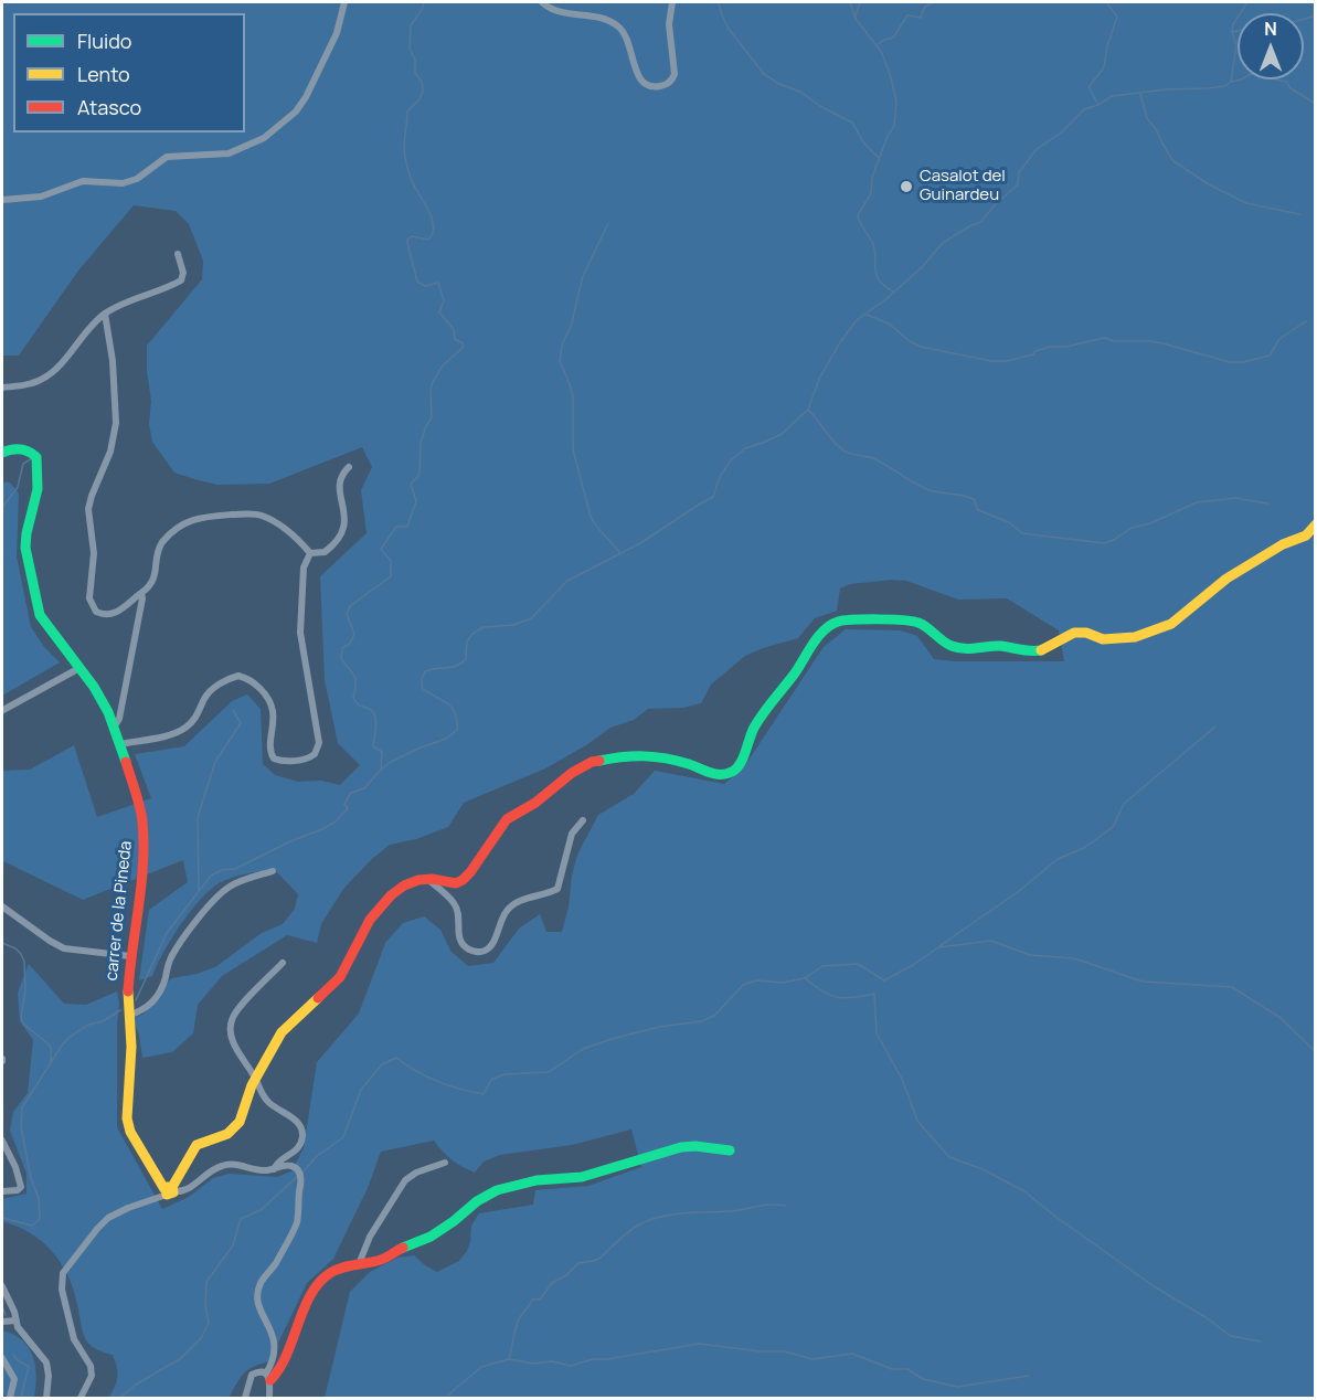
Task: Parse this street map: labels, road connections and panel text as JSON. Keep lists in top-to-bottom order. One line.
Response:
{"streets":{"street":["carrer de la Pineda"]},"places":["Casalot del Guinardeu"],"legend":["Fluido","Lento","Atasco"],"north":"top"}
